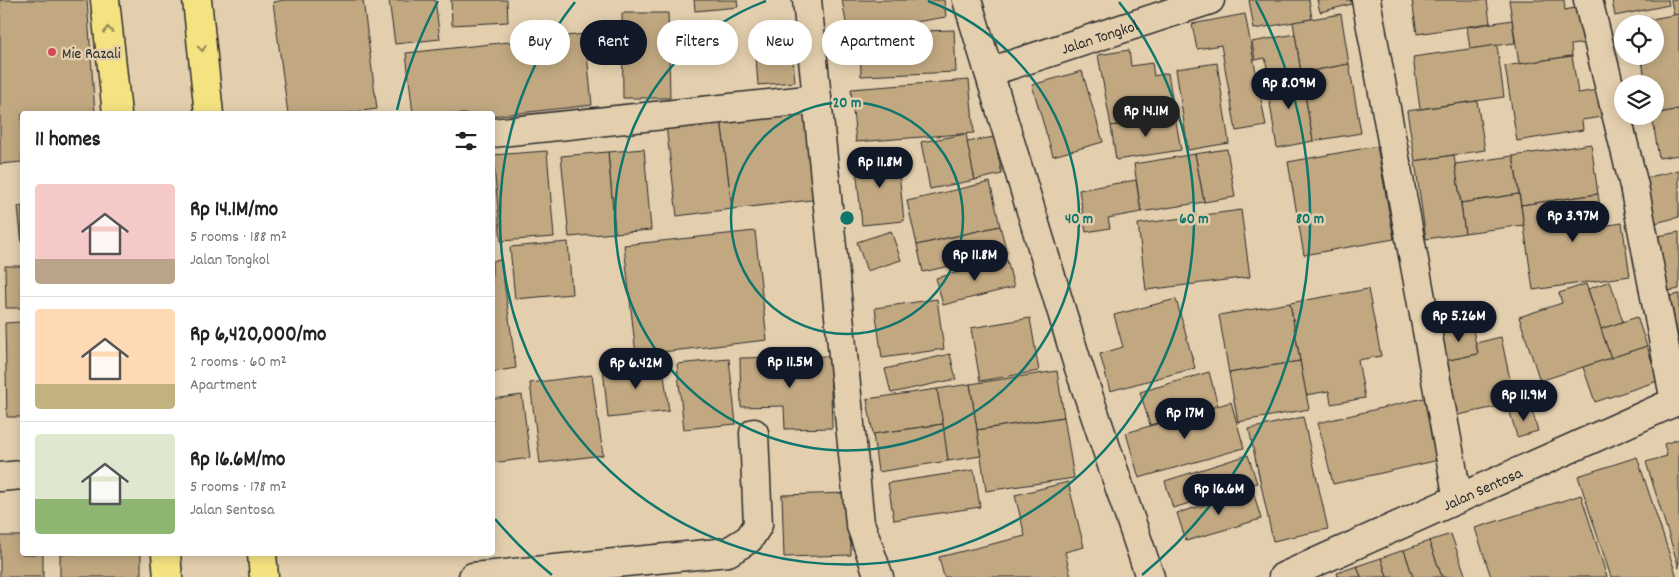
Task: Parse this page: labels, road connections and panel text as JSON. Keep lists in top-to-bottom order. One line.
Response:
{"streets":{"street":["Jalan Tongkol","Jalan Sentosa"]},"places":["Mie Razali"],"page":{"chip":["Buy","Rent","Filters","New","Apartment"],"price":["Rp 8.09M","Rp 14.1M","Rp 11.8M","Rp 3.97M","Rp 11.8M","Rp 5.26M","Rp 11.5M","Rp 6.42M","Rp 11.9M","Rp 17M","Rp 16.6M"],"heading":"11 homes","list":[{"name":"Rp 14.1M/mo","note":"5 rooms · 188 m² · Jalan Tongkol"},{"name":"Rp 6,420,000/mo","note":"2 rooms · 60 m² · Apartment"},{"name":"Rp 16.6M/mo","note":"5 rooms · 178 m² · Jalan Sentosa"}]},"rings":["20 m","40 m","60 m","80 m"]}
